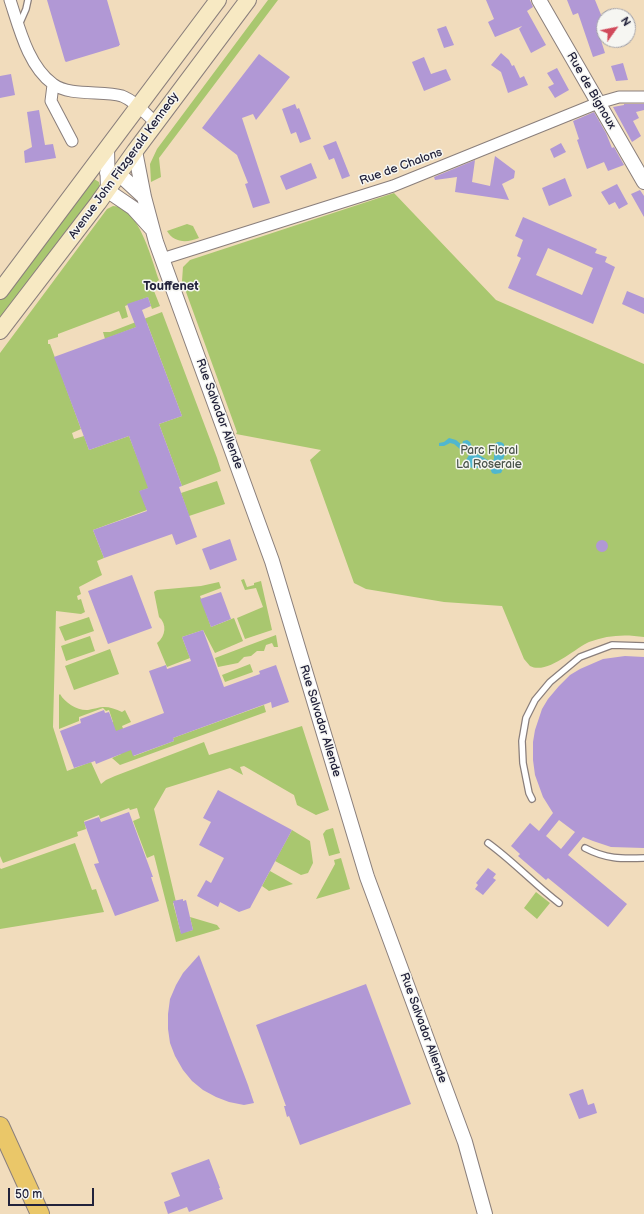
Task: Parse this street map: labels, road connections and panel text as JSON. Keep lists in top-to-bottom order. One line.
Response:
{"streets":{"main road":["Avenue John Fitzgerald Kennedy"],"street":["Rue de Bignoux","Rue de Chalons","Rue Salvador Allende"]},"crossings":[["Rue de Bignoux","Rue de Chalons"],["Avenue John Fitzgerald Kennedy","Rue Salvador Allende"],["Rue de Chalons","Rue Salvador Allende"]],"districts":["Touffenet"],"parks":["Parc Floral La Roseraie"],"scale_bar":"50 m","north":"top right"}
